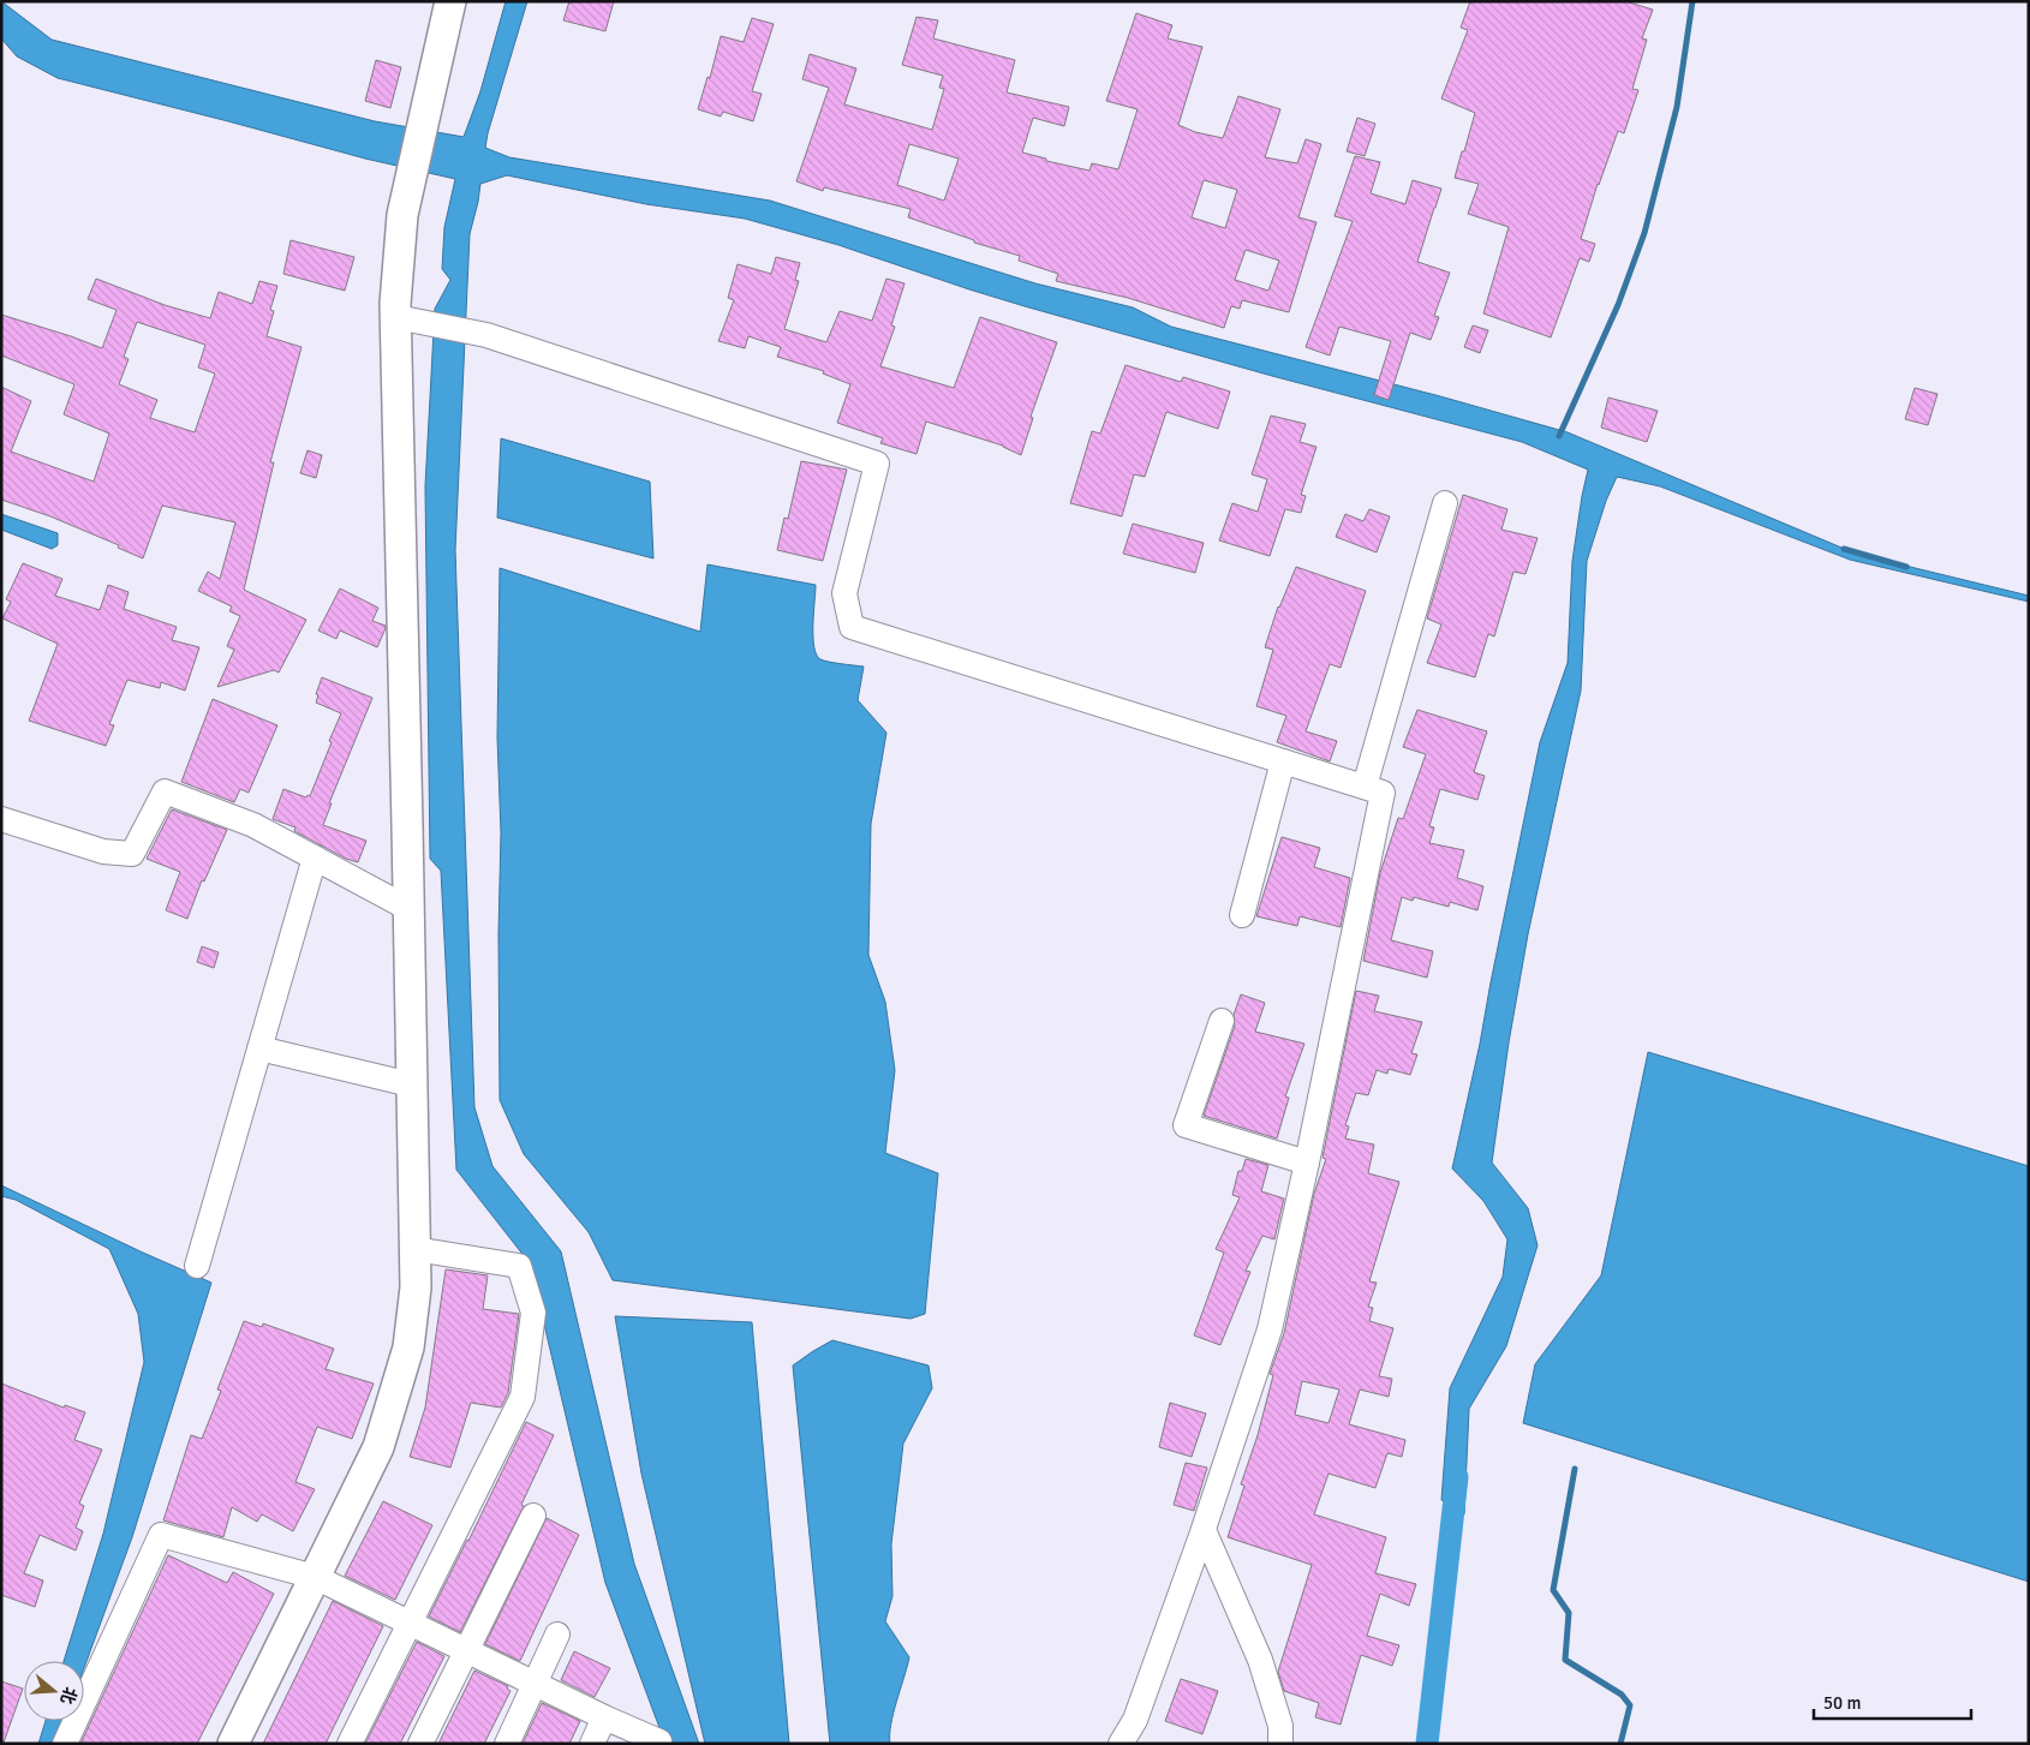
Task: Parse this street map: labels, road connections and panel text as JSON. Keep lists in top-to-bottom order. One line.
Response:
{"scale_bar":"50 m","north":"right"}
